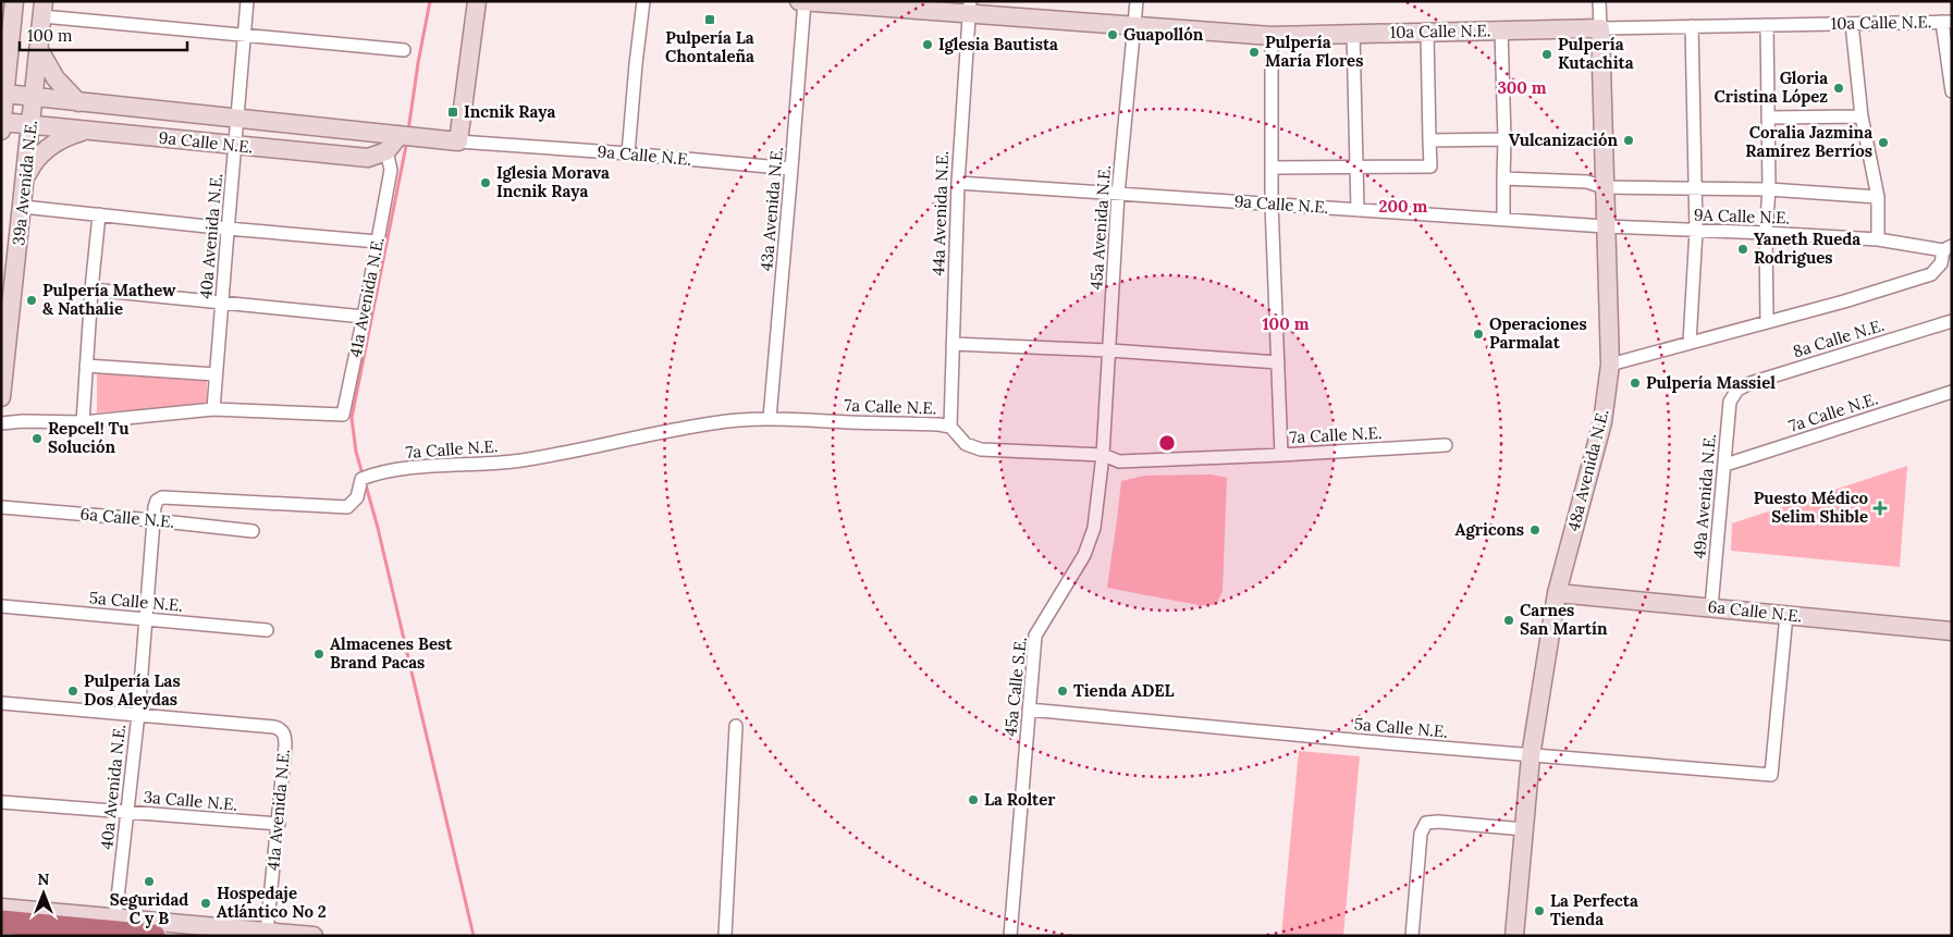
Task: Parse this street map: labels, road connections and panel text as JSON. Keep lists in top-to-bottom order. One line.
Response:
{"streets":{"street":["10a Calle N.E.","9a Calle N.E.","39a Avenida N.E.","43a Avenida N.E.","44a Avenida N.E.","9A Calle N.E.","45a Avenida N.E.","40a Avenida N.E.","41a Avenida N.E.","8a Calle N.E.","7a Calle N.E.","48a Avenida N.E.","49a Avenida N.E.","6a Calle N.E.","5a Calle N.E.","45a Calle S.E.","3a Calle N.E."]},"crossings":[["10a Calle N.E.","43a Avenida N.E."],["10a Calle N.E.","44a Avenida N.E."],["10a Calle N.E.","45a Avenida N.E."],["10a Calle N.E.","48a Avenida N.E."],["9a Calle N.E.","39a Avenida N.E."],["9a Calle N.E.","43a Avenida N.E."],["9a Calle N.E.","44a Avenida N.E."],["9a Calle N.E.","9A Calle N.E."],["9a Calle N.E.","45a Avenida N.E."],["9a Calle N.E.","40a Avenida N.E."],["9a Calle N.E.","41a Avenida N.E."],["9a Calle N.E.","48a Avenida N.E."],["43a Avenida N.E.","7a Calle N.E."],["44a Avenida N.E.","7a Calle N.E."],["9A Calle N.E.","48a Avenida N.E."],["45a Avenida N.E.","7a Calle N.E."],["45a Avenida N.E.","45a Calle S.E."],["40a Avenida N.E.","41a Avenida N.E."],["40a Avenida N.E.","7a Calle N.E."],["40a Avenida N.E.","6a Calle N.E."],["40a Avenida N.E.","5a Calle N.E."],["40a Avenida N.E.","3a Calle N.E."],["41a Avenida N.E.","3a Calle N.E."],["8a Calle N.E.","49a Avenida N.E."],["7a Calle N.E.","49a Avenida N.E."],["7a Calle N.E.","45a Calle S.E."],["48a Avenida N.E.","6a Calle N.E."],["48a Avenida N.E.","5a Calle N.E."],["49a Avenida N.E.","6a Calle N.E."],["6a Calle N.E.","5a Calle N.E."],["5a Calle N.E.","45a Calle S.E."]],"places":{"transit":["Pulpería La Chontaleña","Incnik Raya"],"other":["Guapollón","Iglesia Bautista","Pulpería María Flores","Pulpería Kutachita","Gloria Cristina López","Vulcanización","Coralia Jazmina Ramírez Berríos","Iglesia Morava Incnik Raya","Yaneth Rueda Rodrigues","Pulpería Mathew & Nathalie","Operaciones Parmalat","Pulpería Massiel","Repcel! Tu Solución","Agricons","Carnes San Martín","Almacenes Best Brand Pacas","Pulpería Las Dos Aleydas","Tienda ADEL","La Rolter","Seguridad C y B","Hospedaje Atlántico No 2","La Perfecta Tienda"],"health":["Puesto Médico Selim Shible"]},"scale_bar":"100 m","north":"top","rings":["300 m","200 m","100 m"]}
